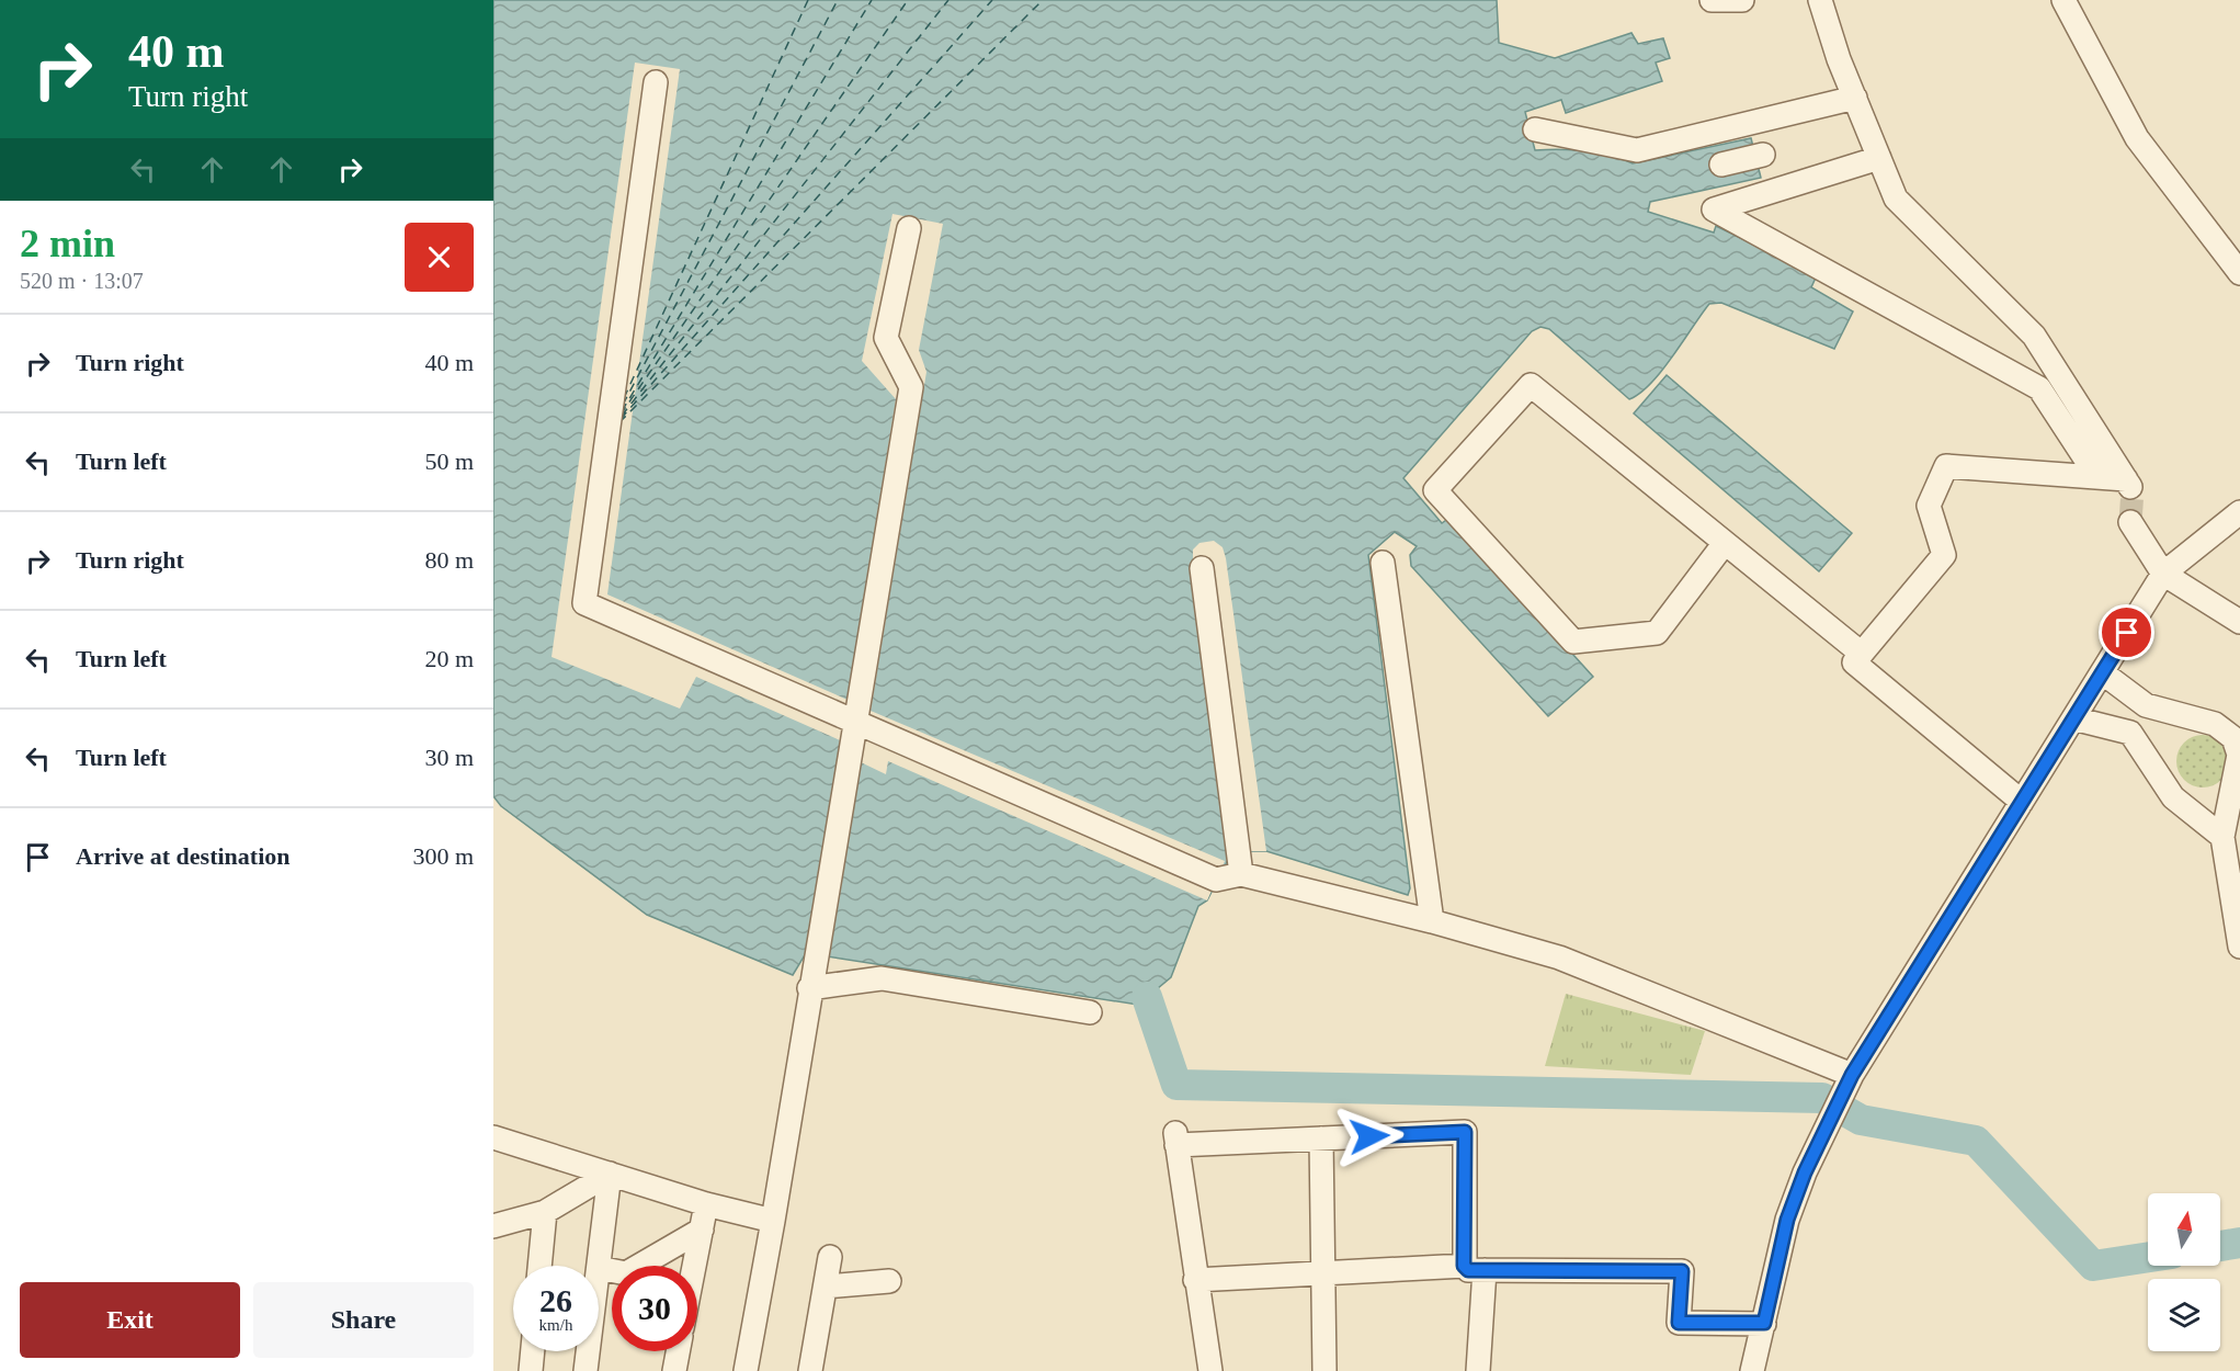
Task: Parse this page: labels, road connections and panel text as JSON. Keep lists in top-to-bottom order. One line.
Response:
{"north":"top","page":{"turn":["40 m","Turn right"],"heading":["2 min","520 m · 13:07"],"list":[{"name":"Turn right","value":"40 m"},{"name":"Turn left","value":"50 m"},{"name":"Turn right","value":"80 m"},{"name":"Turn left","value":"20 m"},{"name":"Turn left","value":"30 m"},{"name":"Arrive at destination","value":"300 m"}],"speed":"26 km/h","limit":"30","buttons":["Exit","Share"]}}
